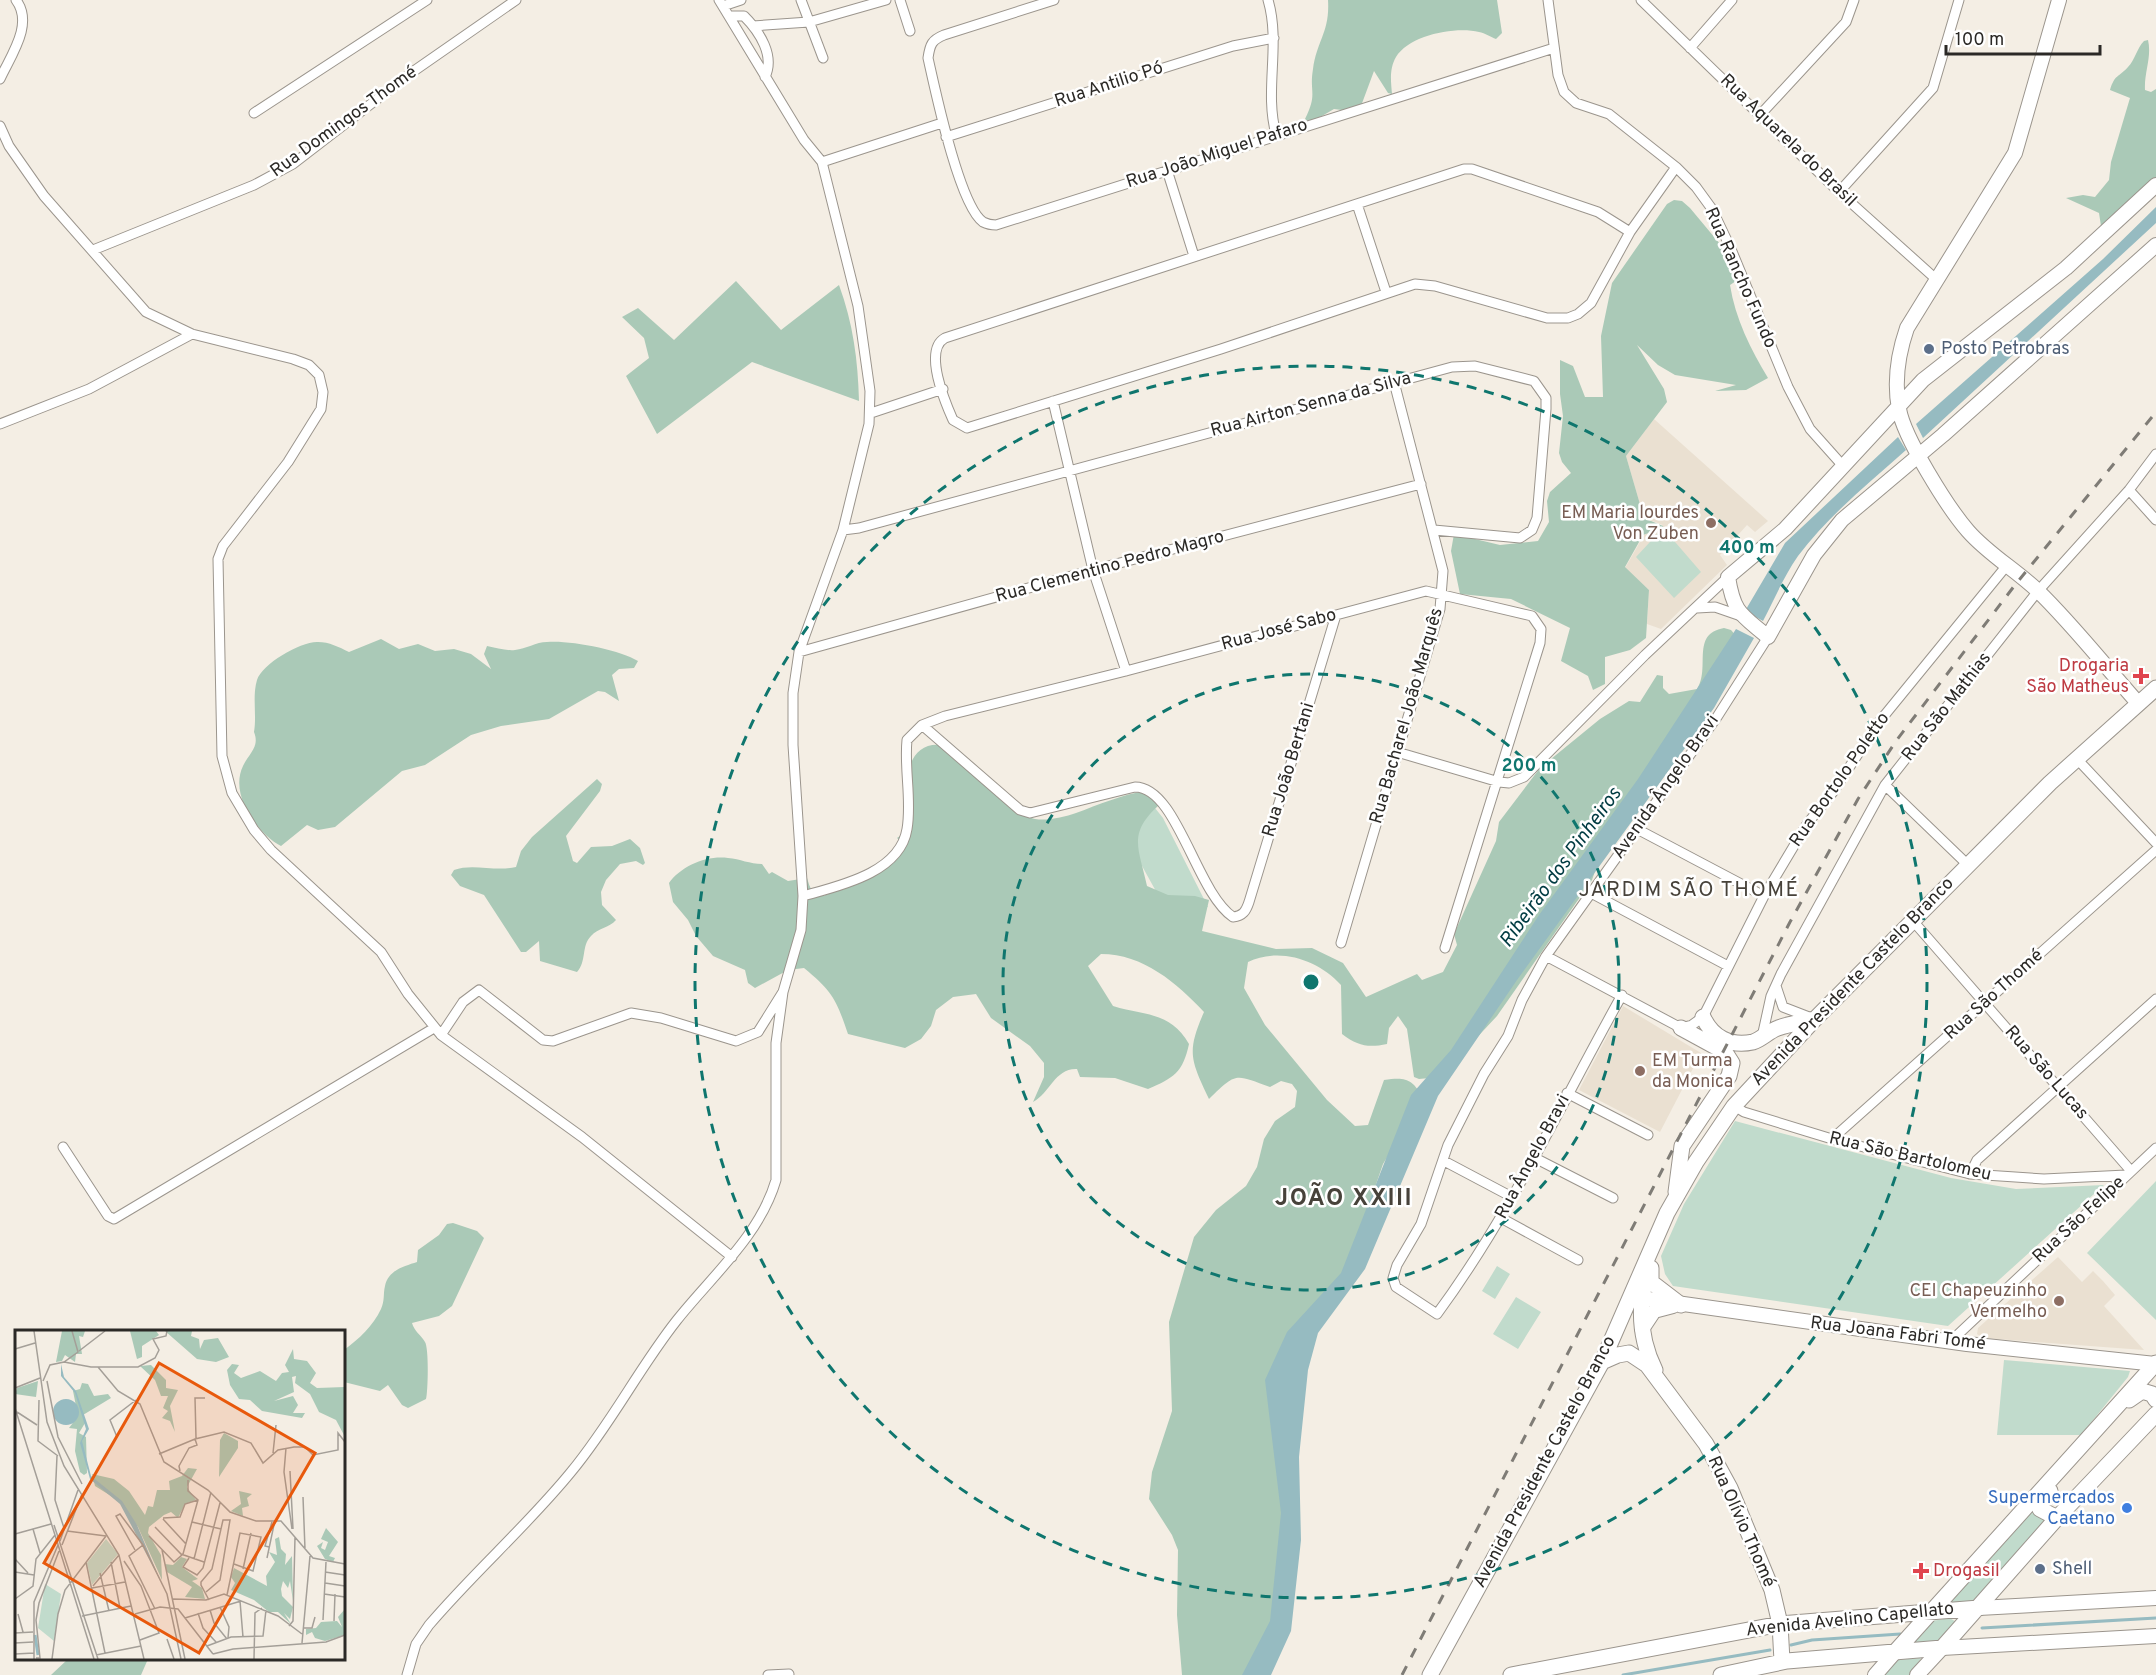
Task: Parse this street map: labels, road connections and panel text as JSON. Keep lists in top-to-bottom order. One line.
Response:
{"streets":{"main road":["Avenida Presidente Castelo Branco","Rua Olívio Thomé","Avenida Avelino Capellato"],"street":["Rua Antilio Pó","Rua Domingos Thomé","Rua Aquarela do Brasil","Rua João Miguel Pafaro","Rua Rancho Fundo","Rua Airton Senna da Silva","Rua Clementino Pedro Magro","Rua José Sabo","Rua São Mathias","Rua Bacharel João Marquês","Rua João Bertani","Rua Bortolo Poletto","Avenida Ângelo Bravi","Rua São Thomé","Rua São Lucas","Rua Ângelo Bravi","Rua São Bartolomeu","Rua São Felipe","Rua Joana Fabri Tomé"]},"crossings":[["Rua Antilio Pó","Rua João Miguel Pafaro"],["Rua João Miguel Pafaro","Rua Rancho Fundo"],["Rua Airton Senna da Silva","Rua Bacharel João Marquês"],["Rua Clementino Pedro Magro","Rua Bacharel João Marquês"],["Rua José Sabo","Rua Bacharel João Marquês"],["Rua José Sabo","Rua João Bertani"],["Avenida Ângelo Bravi","Rua Ângelo Bravi"],["Avenida Presidente Castelo Branco","Rua São Lucas"],["Avenida Presidente Castelo Branco","Rua São Bartolomeu"],["Rua São Thomé","Rua São Lucas"],["Rua São Thomé","Rua São Bartolomeu"],["Rua São Lucas","Rua São Bartolomeu"],["Rua São Lucas","Rua São Felipe"],["Rua São Bartolomeu","Rua São Felipe"],["Rua São Felipe","Rua Joana Fabri Tomé"],["Rua Olívio Thomé","Avenida Avelino Capellato"]],"districts":["JARDIM SÃO THOMÉ","JOÃO XXIII"],"water":["Ribeirão dos Pinheiros"],"places":{"other":["Posto Petrobras","EM Maria lourdes Von Zuben","EM Turma da Monica","CEI Chapeuzinho Vermelho","Supermercados Caetano","Shell"],"health":["Drogaria São Matheus","Drogasil"]},"scale_bar":"100 m","rings":["400 m","200 m"]}
